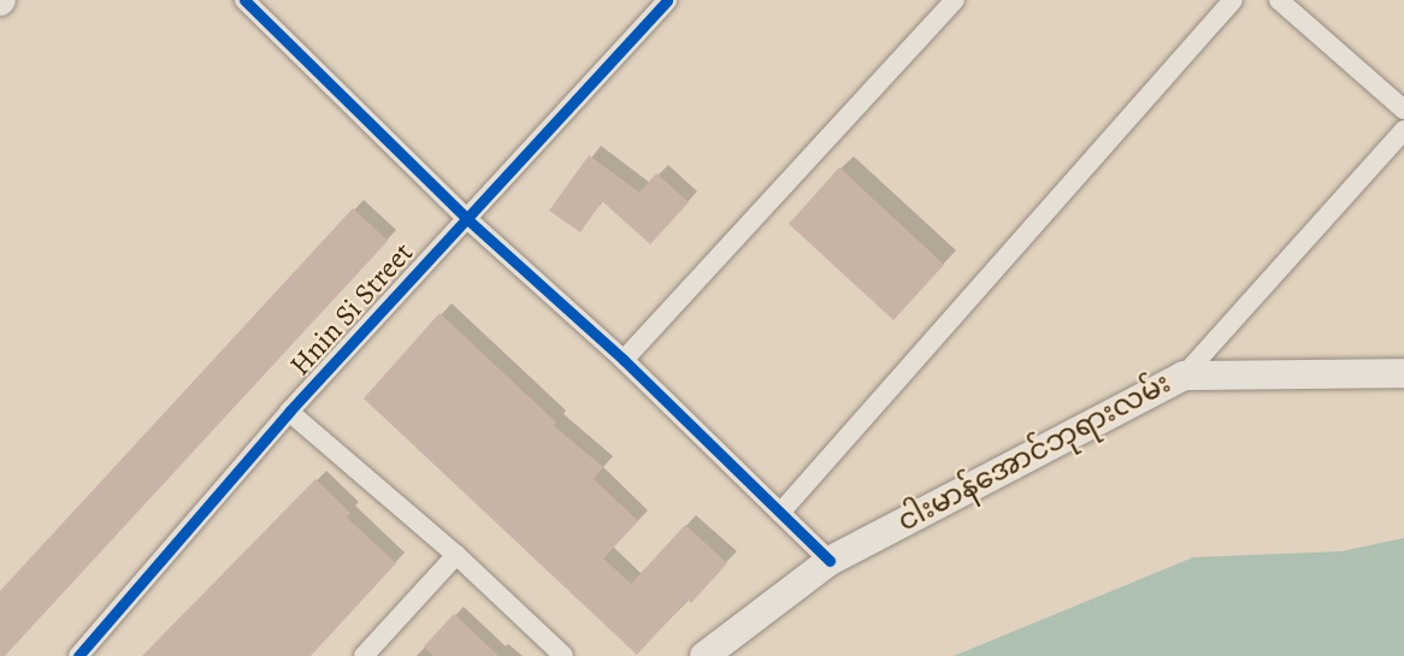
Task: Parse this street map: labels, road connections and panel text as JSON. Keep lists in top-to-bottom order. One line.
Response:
{"streets":{"street":["Hnin Si Street","ငါးမာန်အောင်ဘုရားလမ်း"]}}
